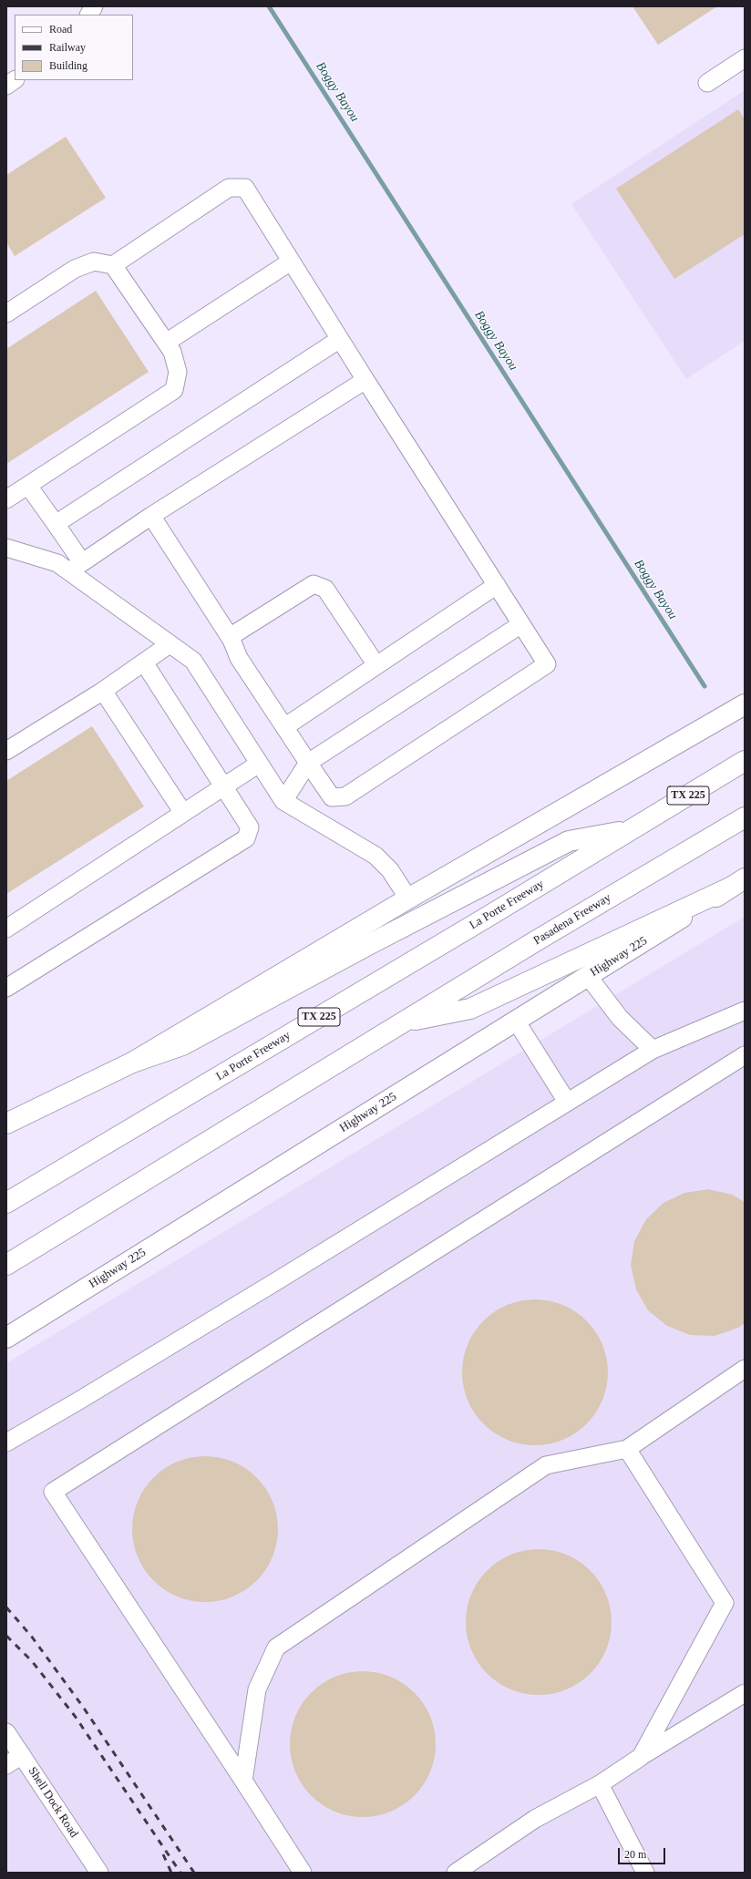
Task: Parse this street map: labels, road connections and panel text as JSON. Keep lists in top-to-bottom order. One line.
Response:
{"streets":{"main road":["TX 225","La Porte Freeway","Pasadena Freeway","Highway 225"],"street":["Shell Dock Road"]},"crossings":[["TX 225","La Porte Freeway"]],"water":["Boggy Bayou"],"legend":["Road","Railway","Building"],"scale_bar":"20 m"}
